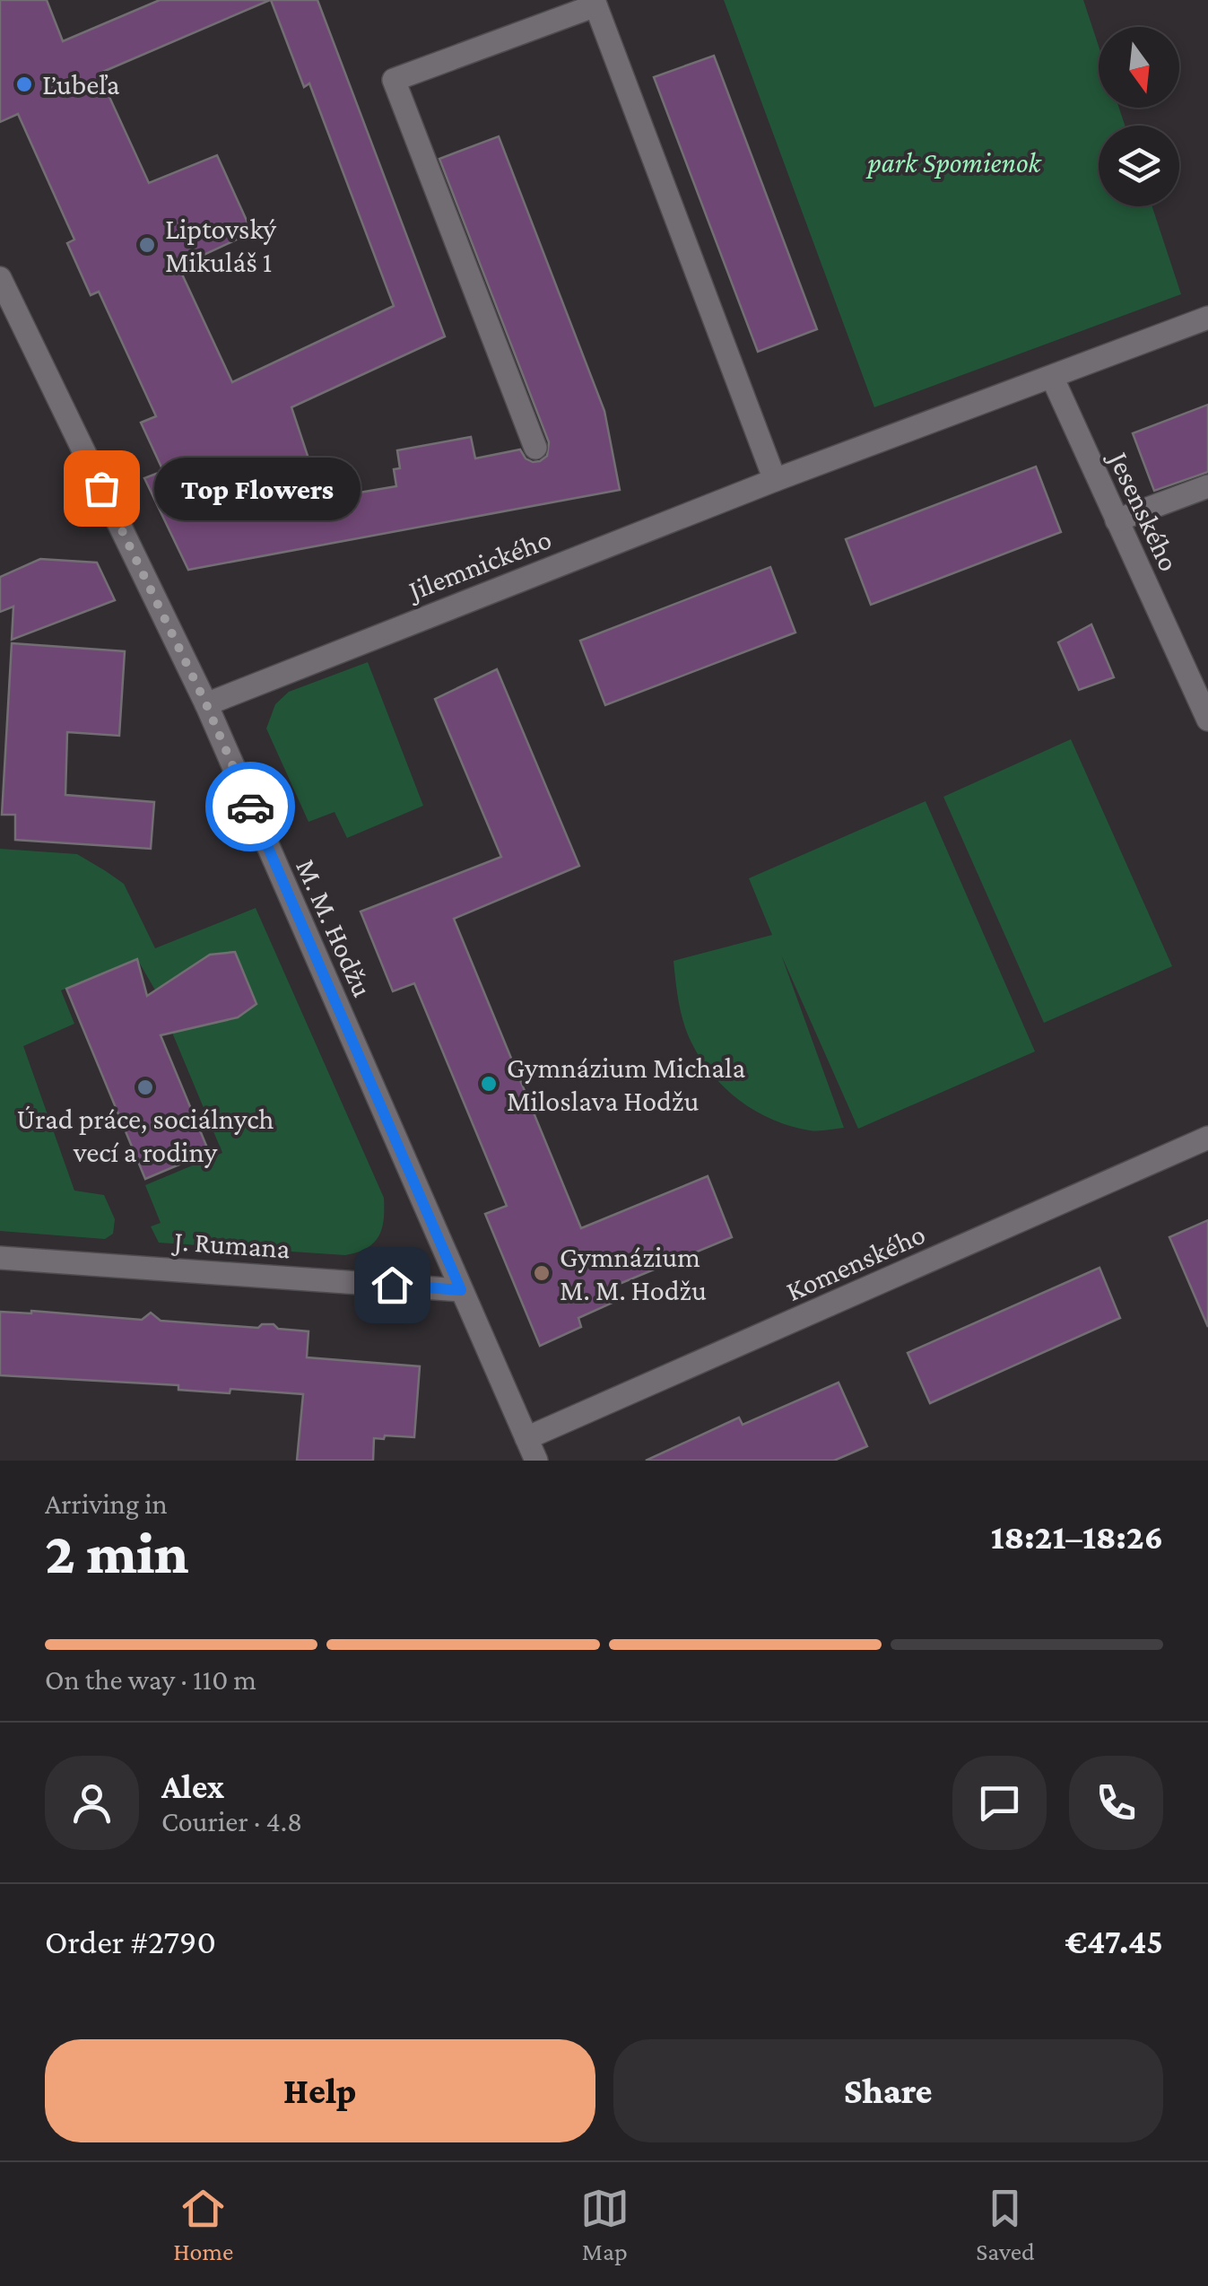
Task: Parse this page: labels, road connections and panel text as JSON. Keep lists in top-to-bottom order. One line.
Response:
{"streets":{"street":["Jesenského","Jilemnického","M. M. Hodžu","J. Rumana","Komenského"]},"crossings":[["Jesenského","Jilemnického"],["Jilemnického","M. M. Hodžu"],["M. M. Hodžu","J. Rumana"],["M. M. Hodžu","Komenského"]],"parks":["park Spomienok"],"places":["Ľubeľa","Liptovský Mikuláš 1","Top Flowers","Gymnázium Michala Miloslava Hodžu","Úrad práce, sociálnych vecí a rodiny","Gymnázium M. M. Hodžu"],"north":"bottom","page":{"bubble":"Top Flowers","heading":["2 min","Arriving in","18:21–18:26"],"panel":["Alex","Courier · 4.8","Order #2790","€47.45"],"bar":"On the way · 110 m","buttons":["Help","Share"],"tabs":["Home","Map","Saved"]}}
